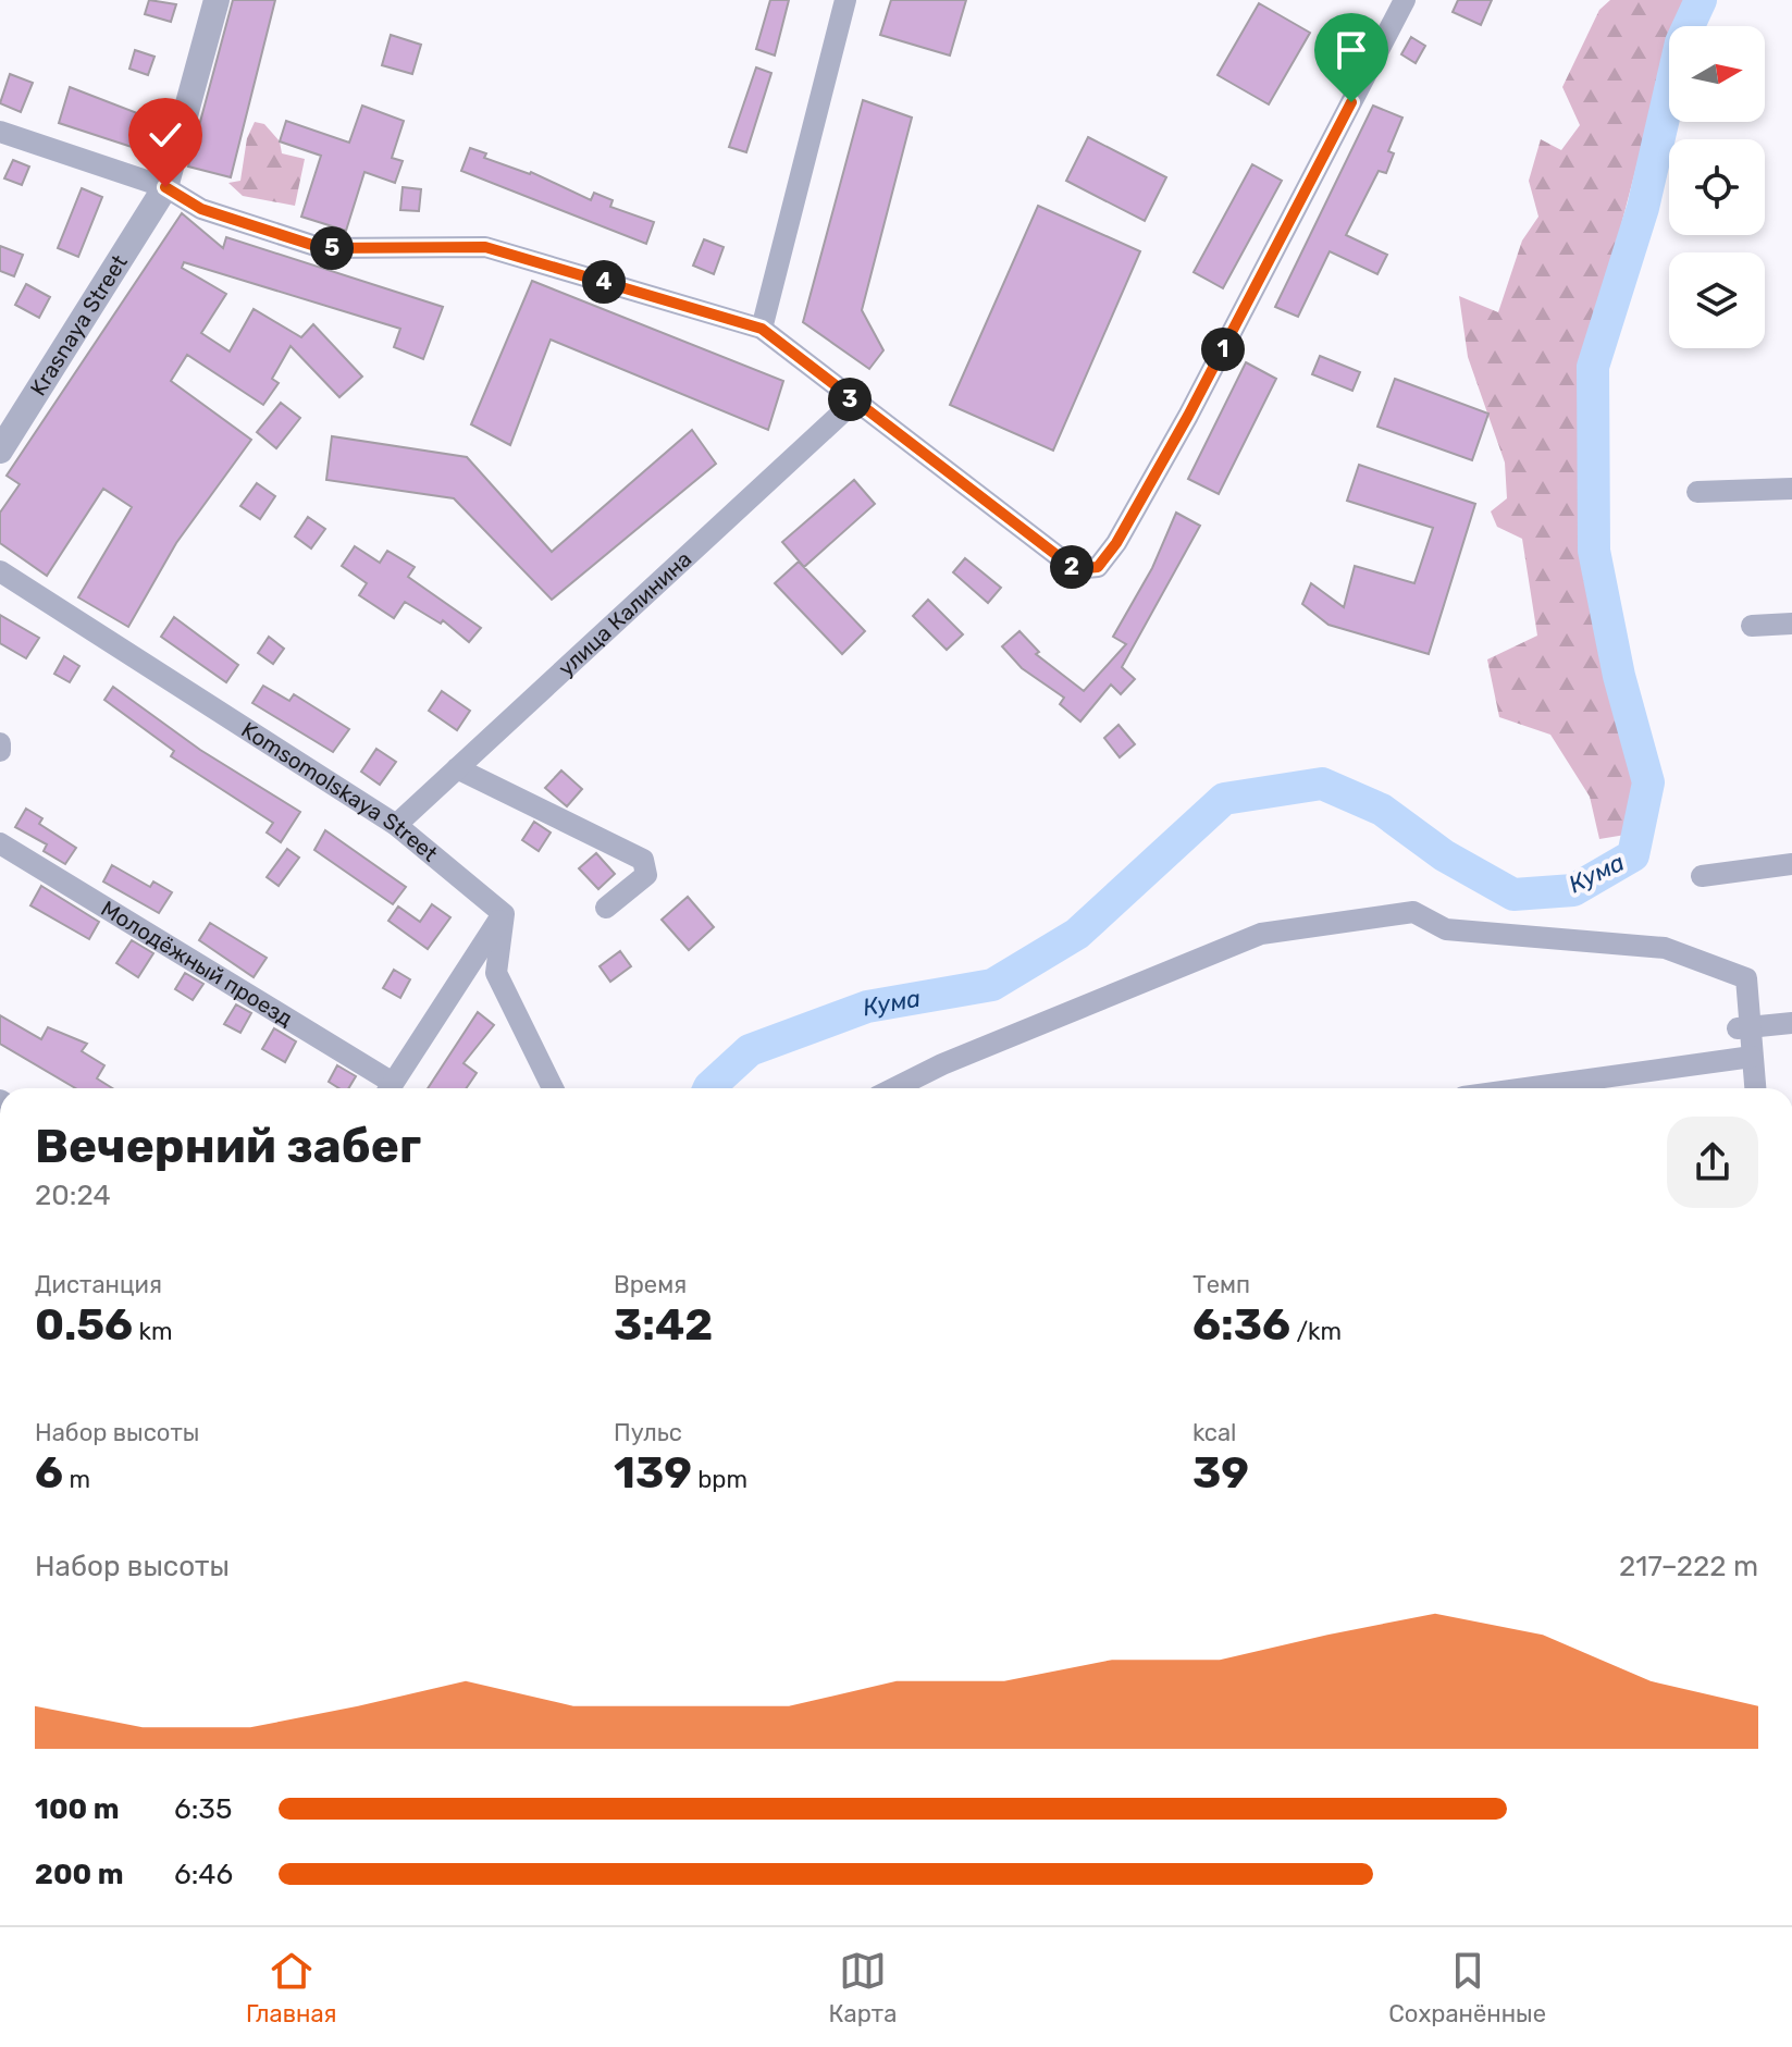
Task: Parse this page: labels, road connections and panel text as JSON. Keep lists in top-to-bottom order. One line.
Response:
{"streets":{"street":["Krasnaya Street","улица Калинина","Komsomolskaya Street","Молодёжный проезд"]},"crossings":[["улица Калинина","Komsomolskaya Street"]],"water":["Кума"],"north":"right","page":{"pins":["5","4","1","3","2"],"heading":["Вечерний забег","20:24"],"stats":[["Дистанция","0.56 km"],["Время","3:42"],["Темп","6:36 /km"],["Набор высоты","6 m"],["Пульс","139 bpm"],["kcal","39"]],"chart":["Набор высоты","217–222 m"],"list":[{"name":"100 m","note":"6:35"},{"name":"200 m","note":"6:46"}],"tabs":["Главная","Карта","Сохранённые"]}}
